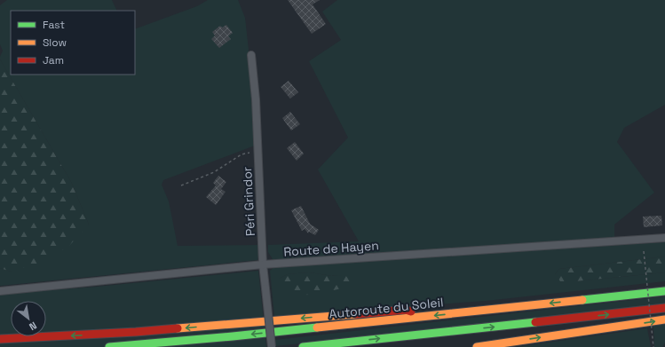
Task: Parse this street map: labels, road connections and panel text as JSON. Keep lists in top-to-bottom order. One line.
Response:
{"streets":{"highway":["Autoroute du Soleil"],"street":["Péri Grindor","Route de Hayen"]},"crossings":[["Péri Grindor","Route de Hayen"]],"legend":["Fast","Slow","Jam"],"north":"bottom right"}
